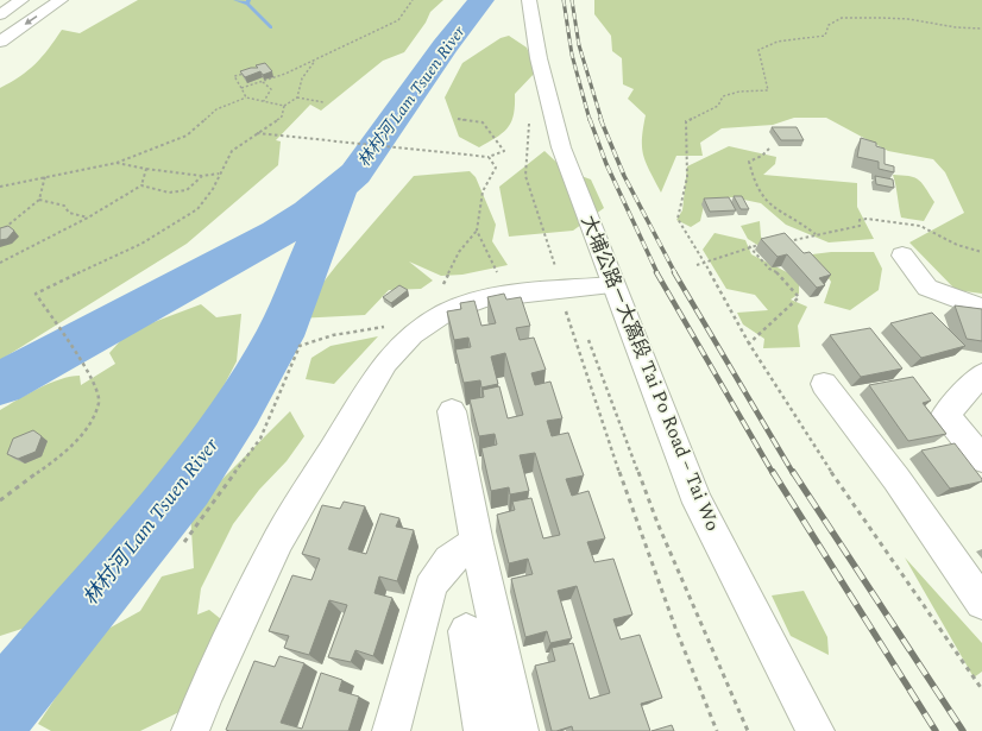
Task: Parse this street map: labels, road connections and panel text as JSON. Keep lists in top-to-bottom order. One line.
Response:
{"streets":{"main road":["大埔公路－大窩段 Tai Po Road – Tai Wo"]},"water":["林村河 Lam Tsuen River"]}
